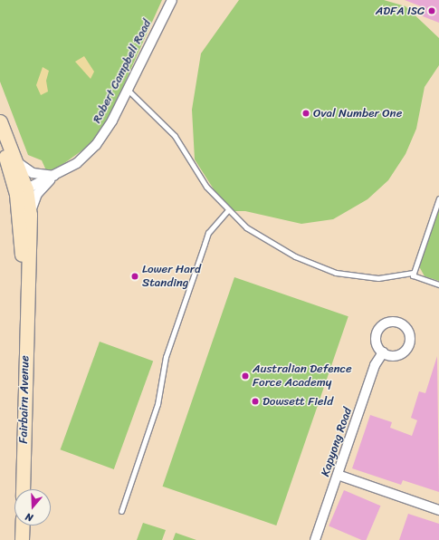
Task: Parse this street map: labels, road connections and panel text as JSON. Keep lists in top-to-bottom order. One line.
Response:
{"streets":{"main road":["Fairbairn Avenue"],"street":["Robert Campbell Road","Kapyong Road"]},"crossings":[["Robert Campbell Road","Fairbairn Avenue"]],"places":["ADFA ISC","Oval Number One","Lower Hard Standing","Australian Defence Force Academy","Dowsett Field"],"north":"bottom"}
